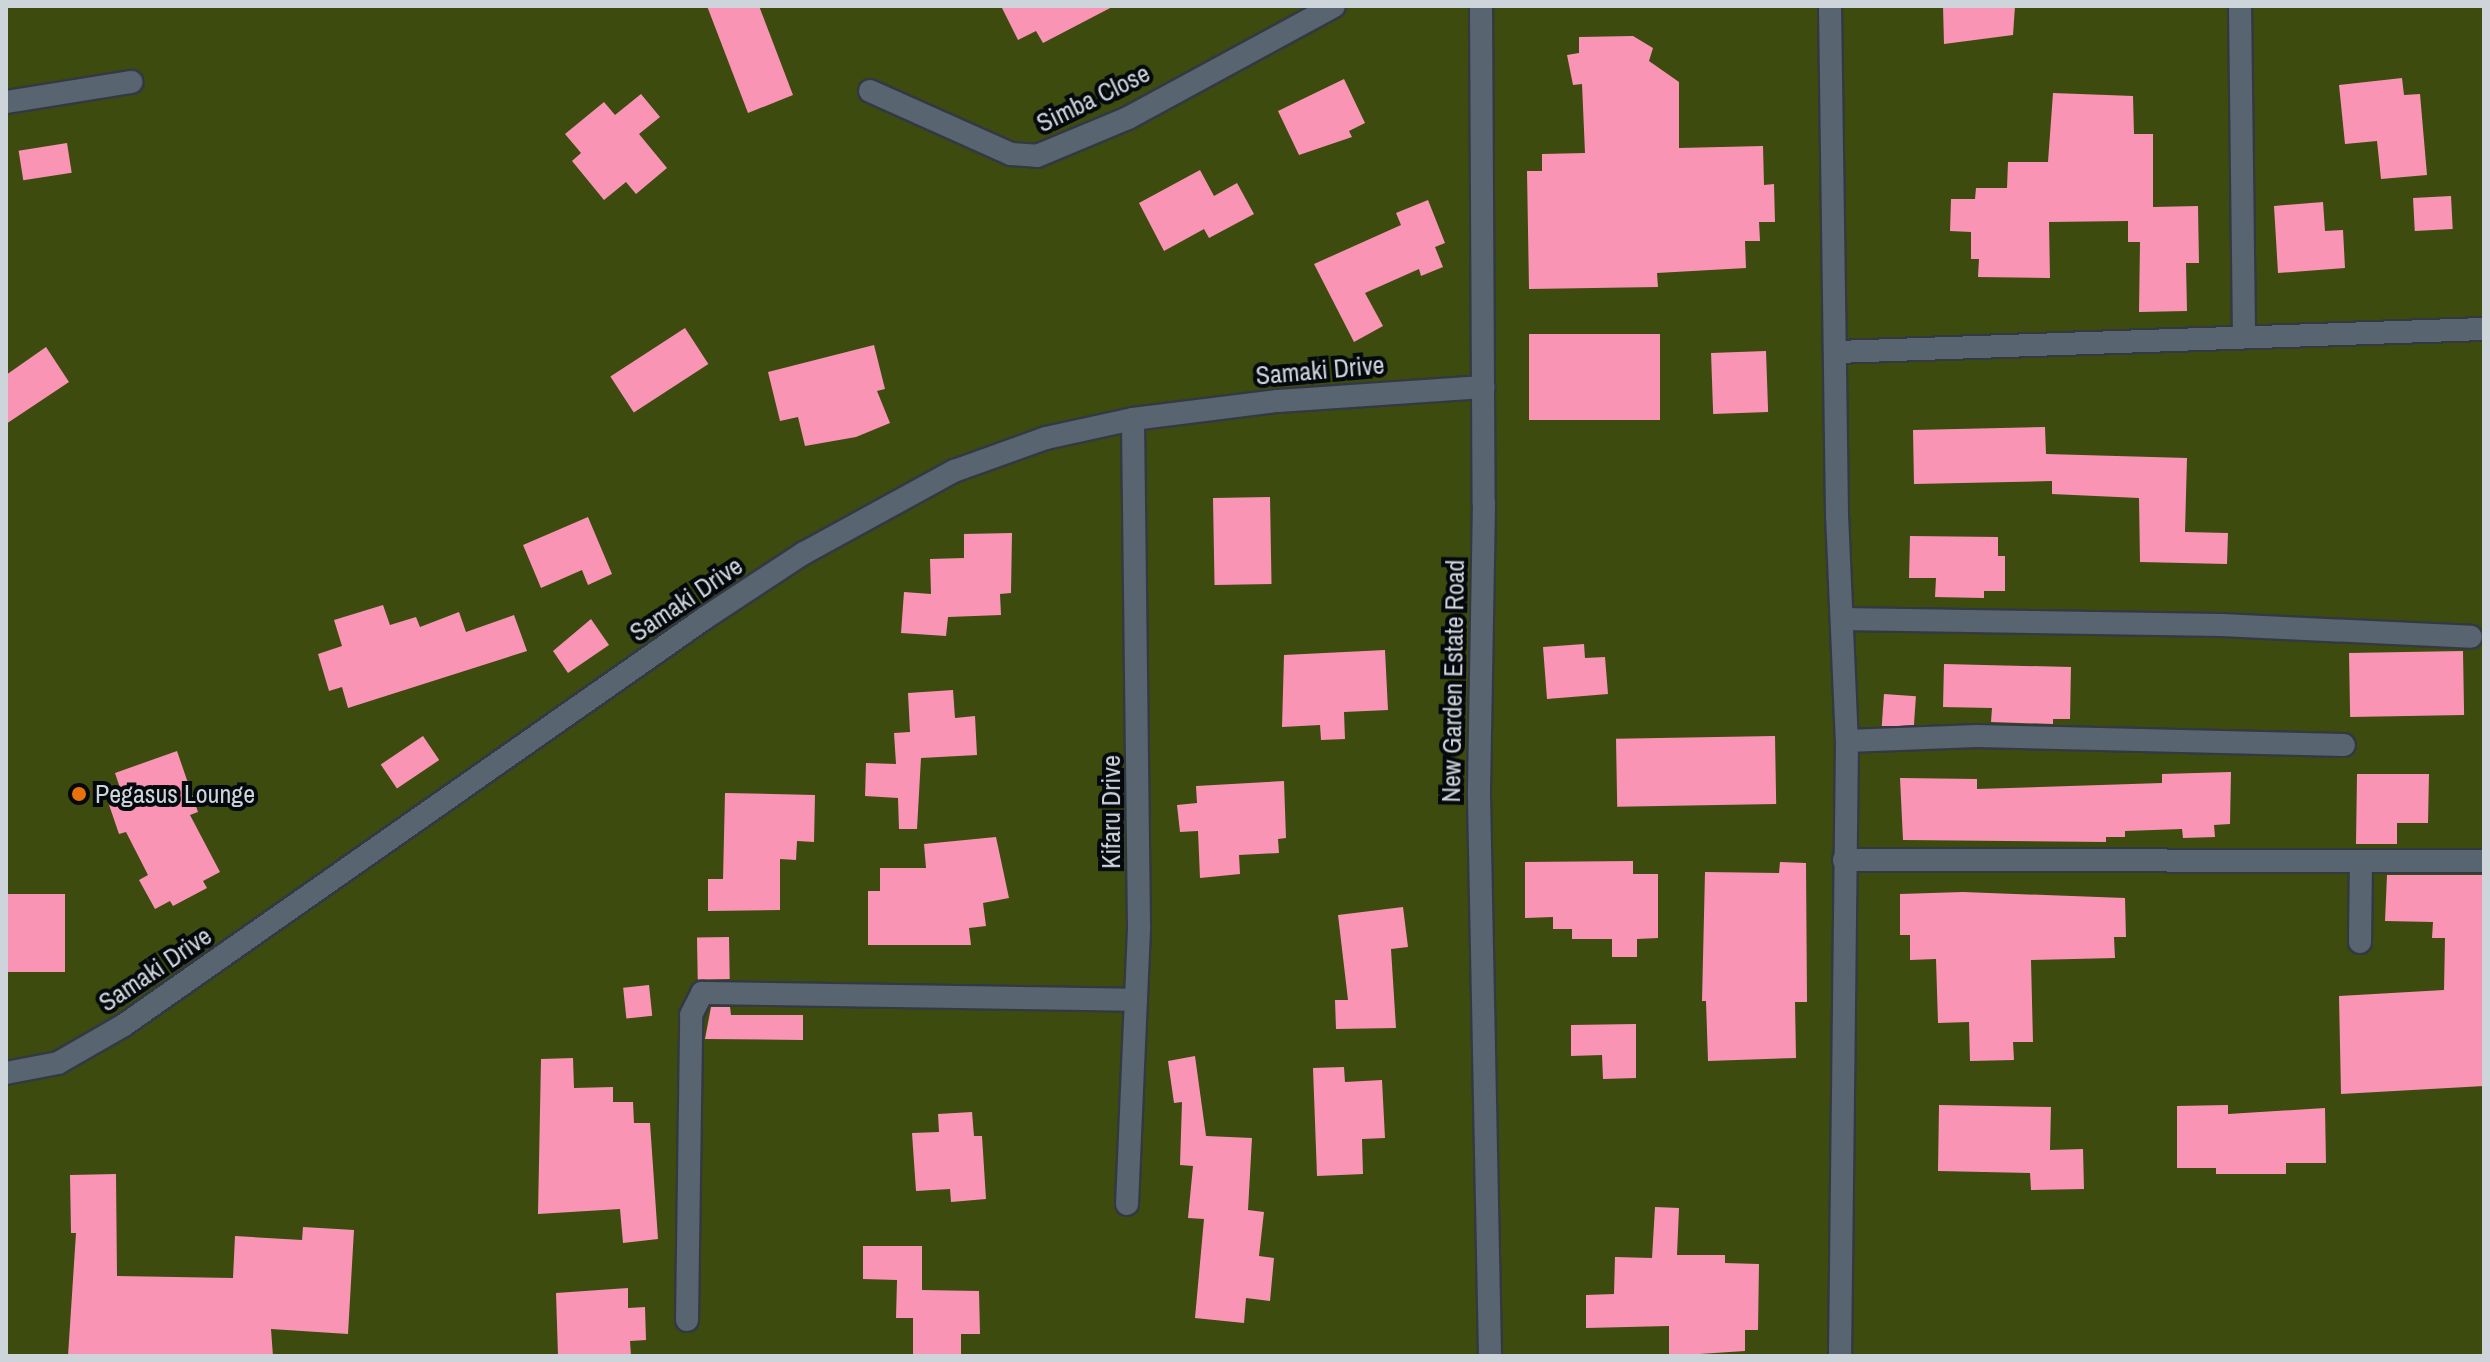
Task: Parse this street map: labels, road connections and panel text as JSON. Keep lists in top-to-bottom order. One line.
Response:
{"streets":{"street":["Simba Close","Samaki Drive","New Garden Estate Road","Kifaru Drive"]},"crossings":[["Samaki Drive","New Garden Estate Road"],["Samaki Drive","Kifaru Drive"]],"places":["Pegasus Lounge"]}
